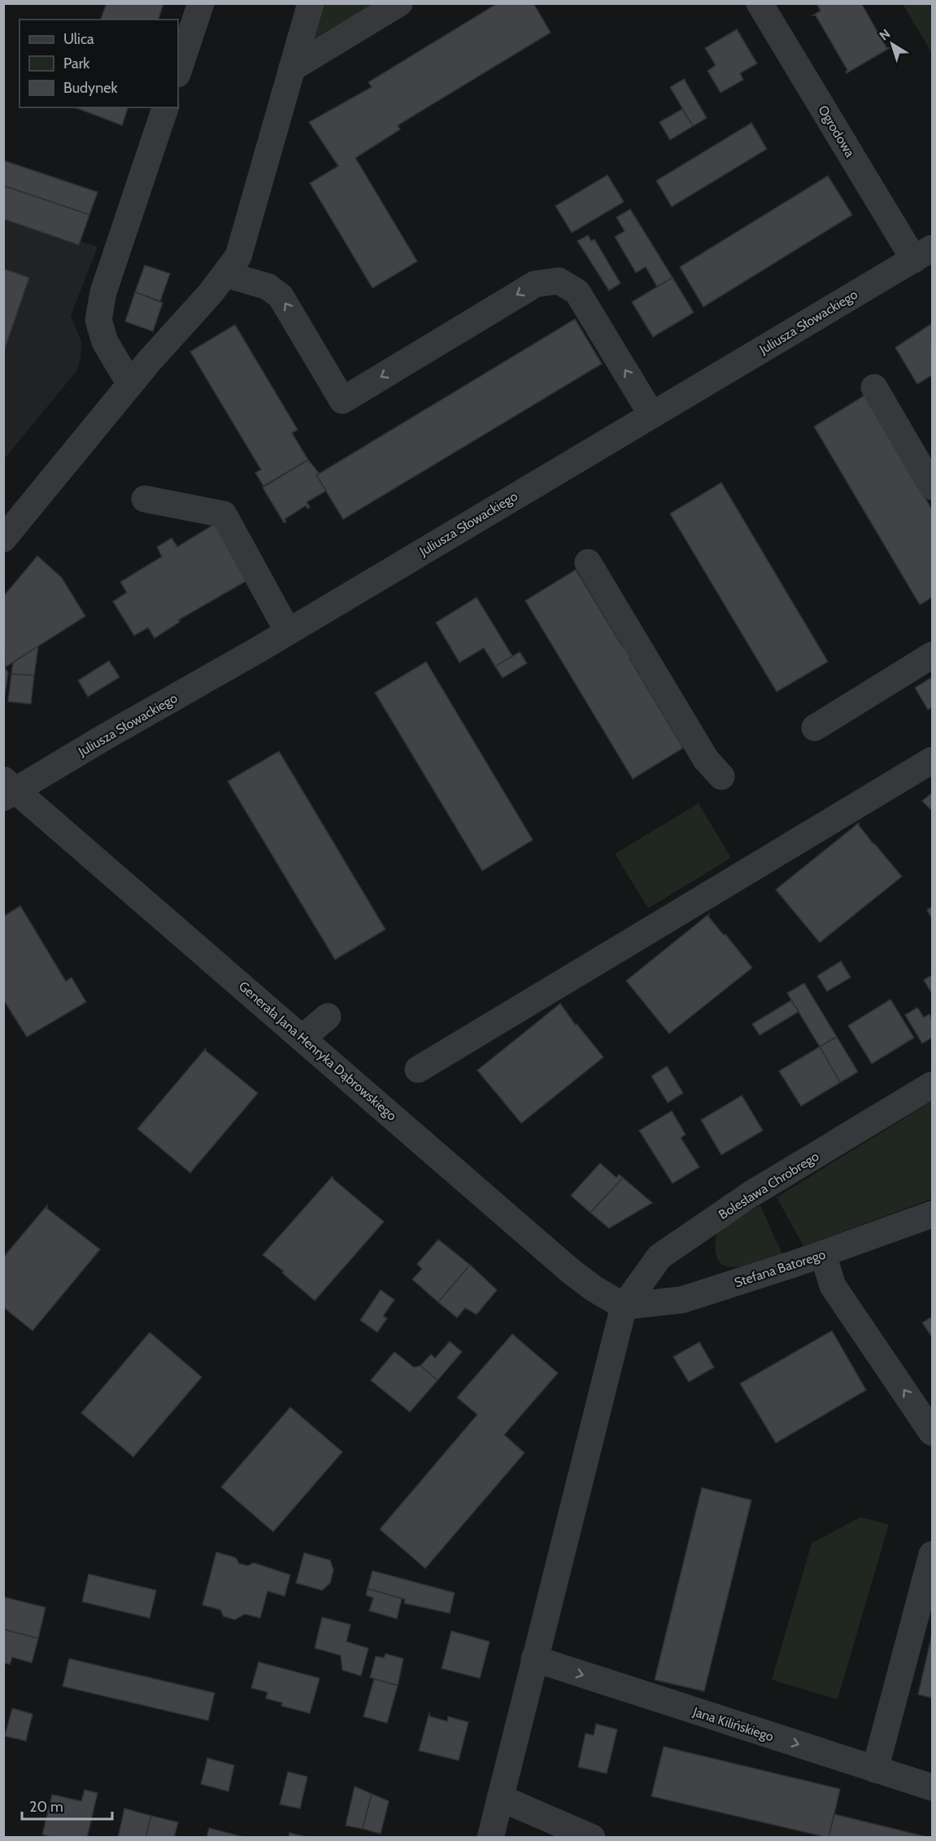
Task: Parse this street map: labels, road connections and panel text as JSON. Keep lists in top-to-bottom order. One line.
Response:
{"streets":{"street":["Ogrodowa","Juliusza Słowackiego","Generała Jana Henryka Dąbrowskiego","Bolesława Chrobrego","Stefana Batorego","Jana Kilińskiego"]},"crossings":[["Ogrodowa","Juliusza Słowackiego"],["Juliusza Słowackiego","Generała Jana Henryka Dąbrowskiego"],["Generała Jana Henryka Dąbrowskiego","Bolesława Chrobrego"],["Generała Jana Henryka Dąbrowskiego","Stefana Batorego"],["Bolesława Chrobrego","Stefana Batorego"]],"one_way":["Jana Kilińskiego"],"legend":["Ulica","Park","Budynek"],"scale_bar":"20 m","north":"top left"}
